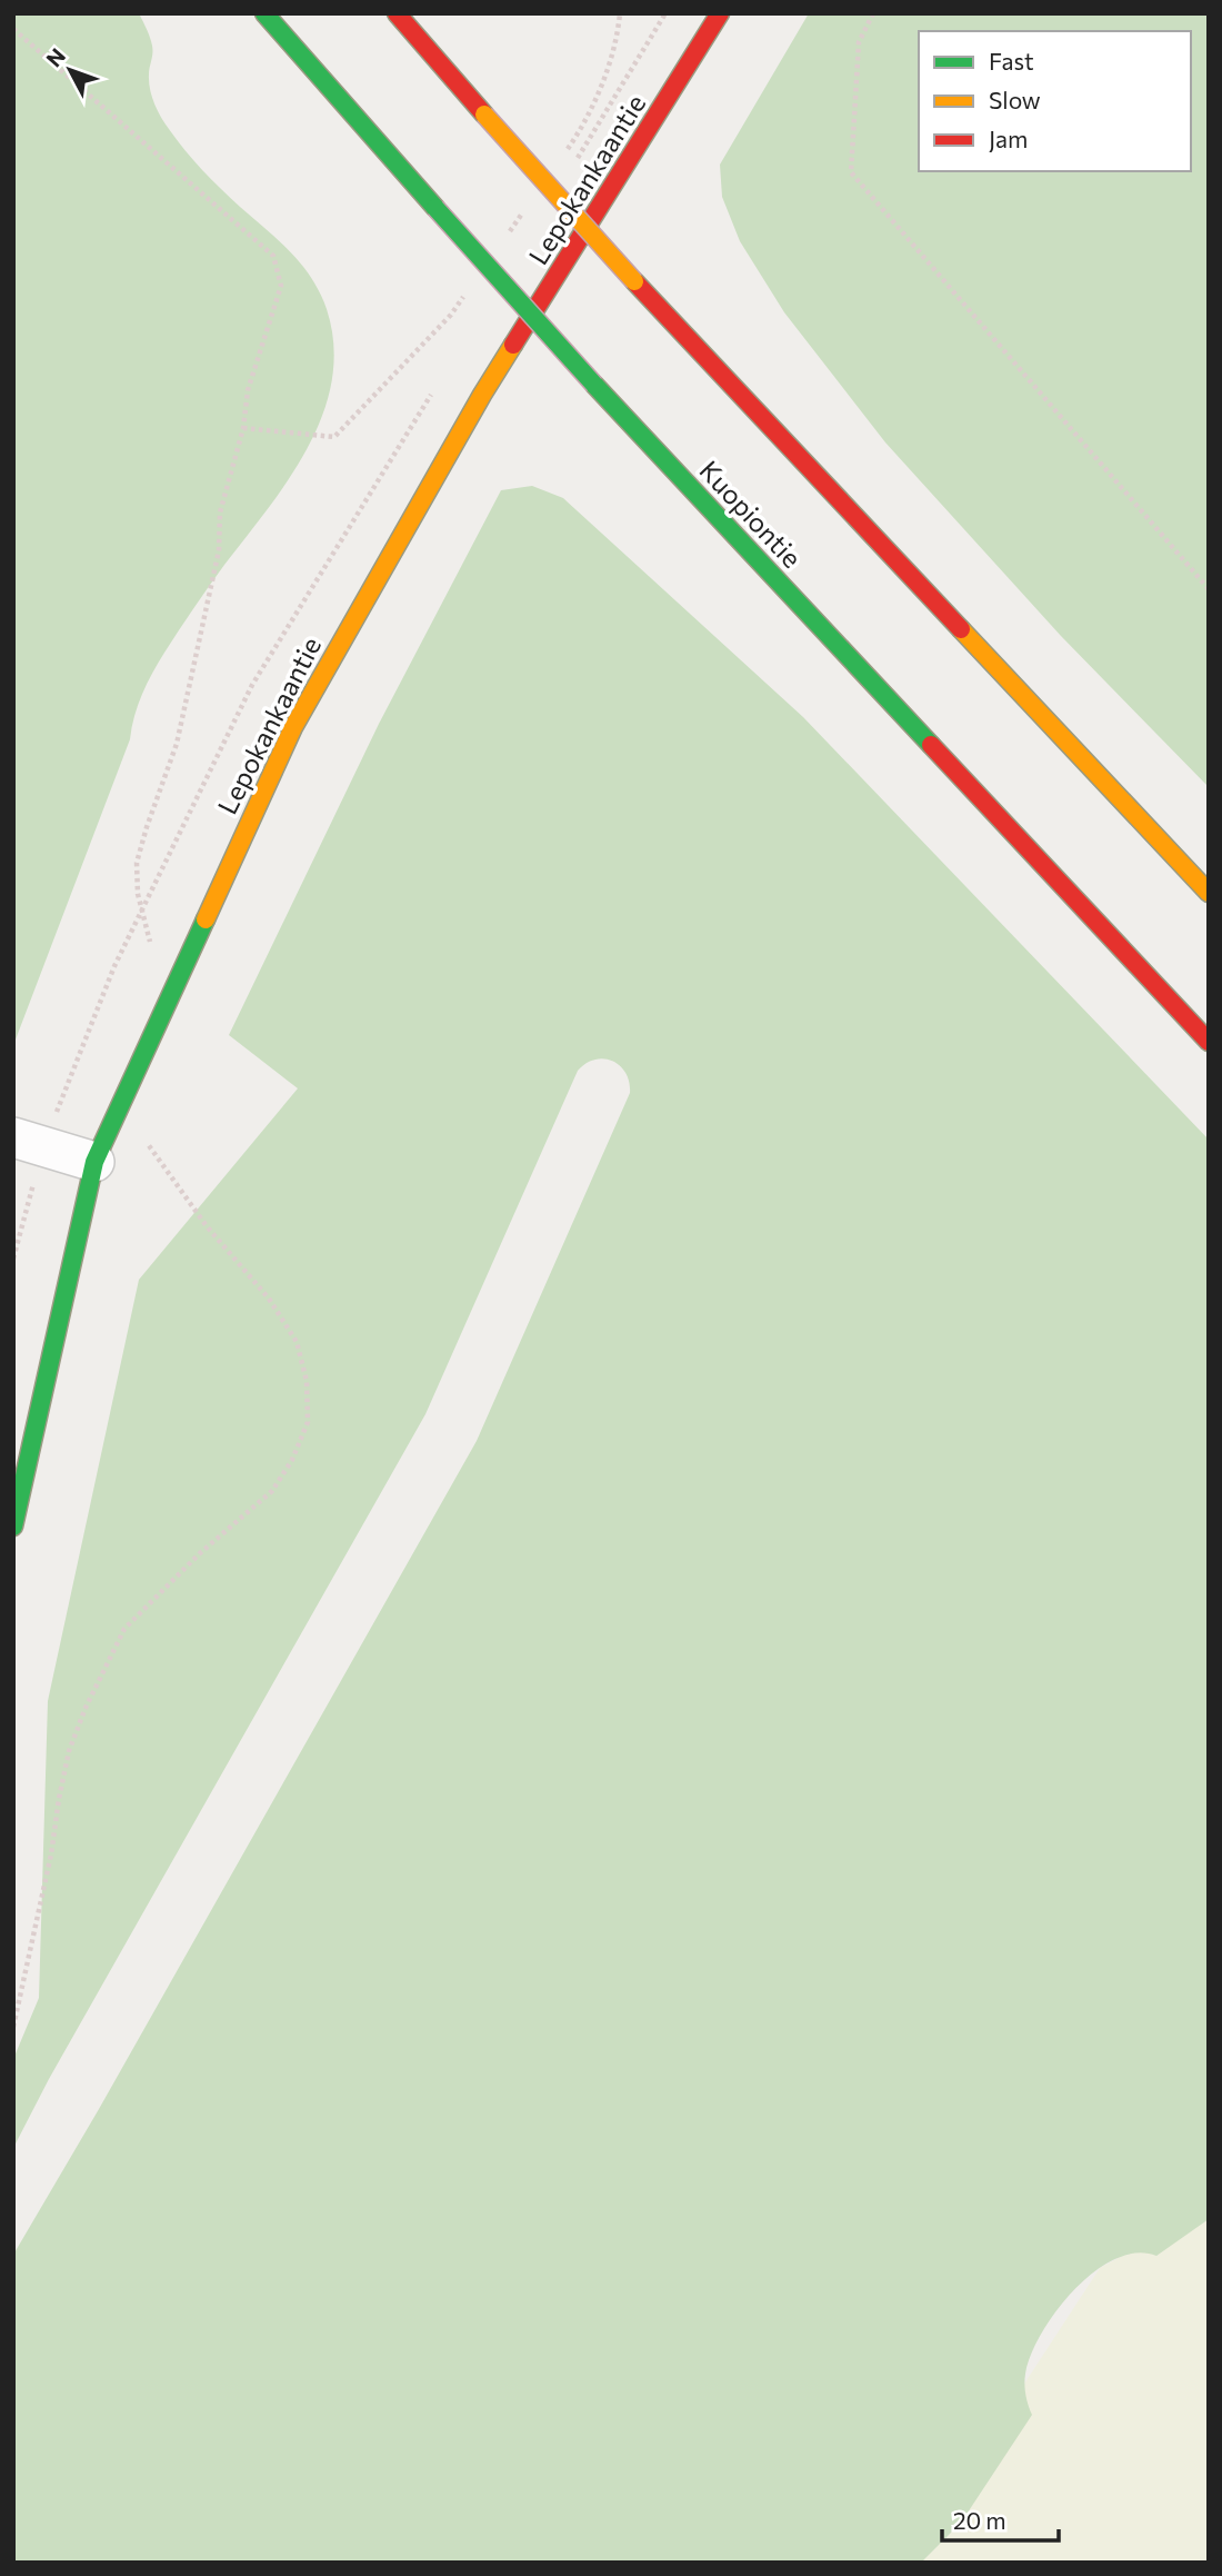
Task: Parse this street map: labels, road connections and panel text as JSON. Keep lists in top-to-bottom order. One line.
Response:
{"streets":{"main road":["Lepokankaantie","Kuopiontie"]},"legend":["Fast","Slow","Jam"],"scale_bar":"20 m","north":"top left"}
